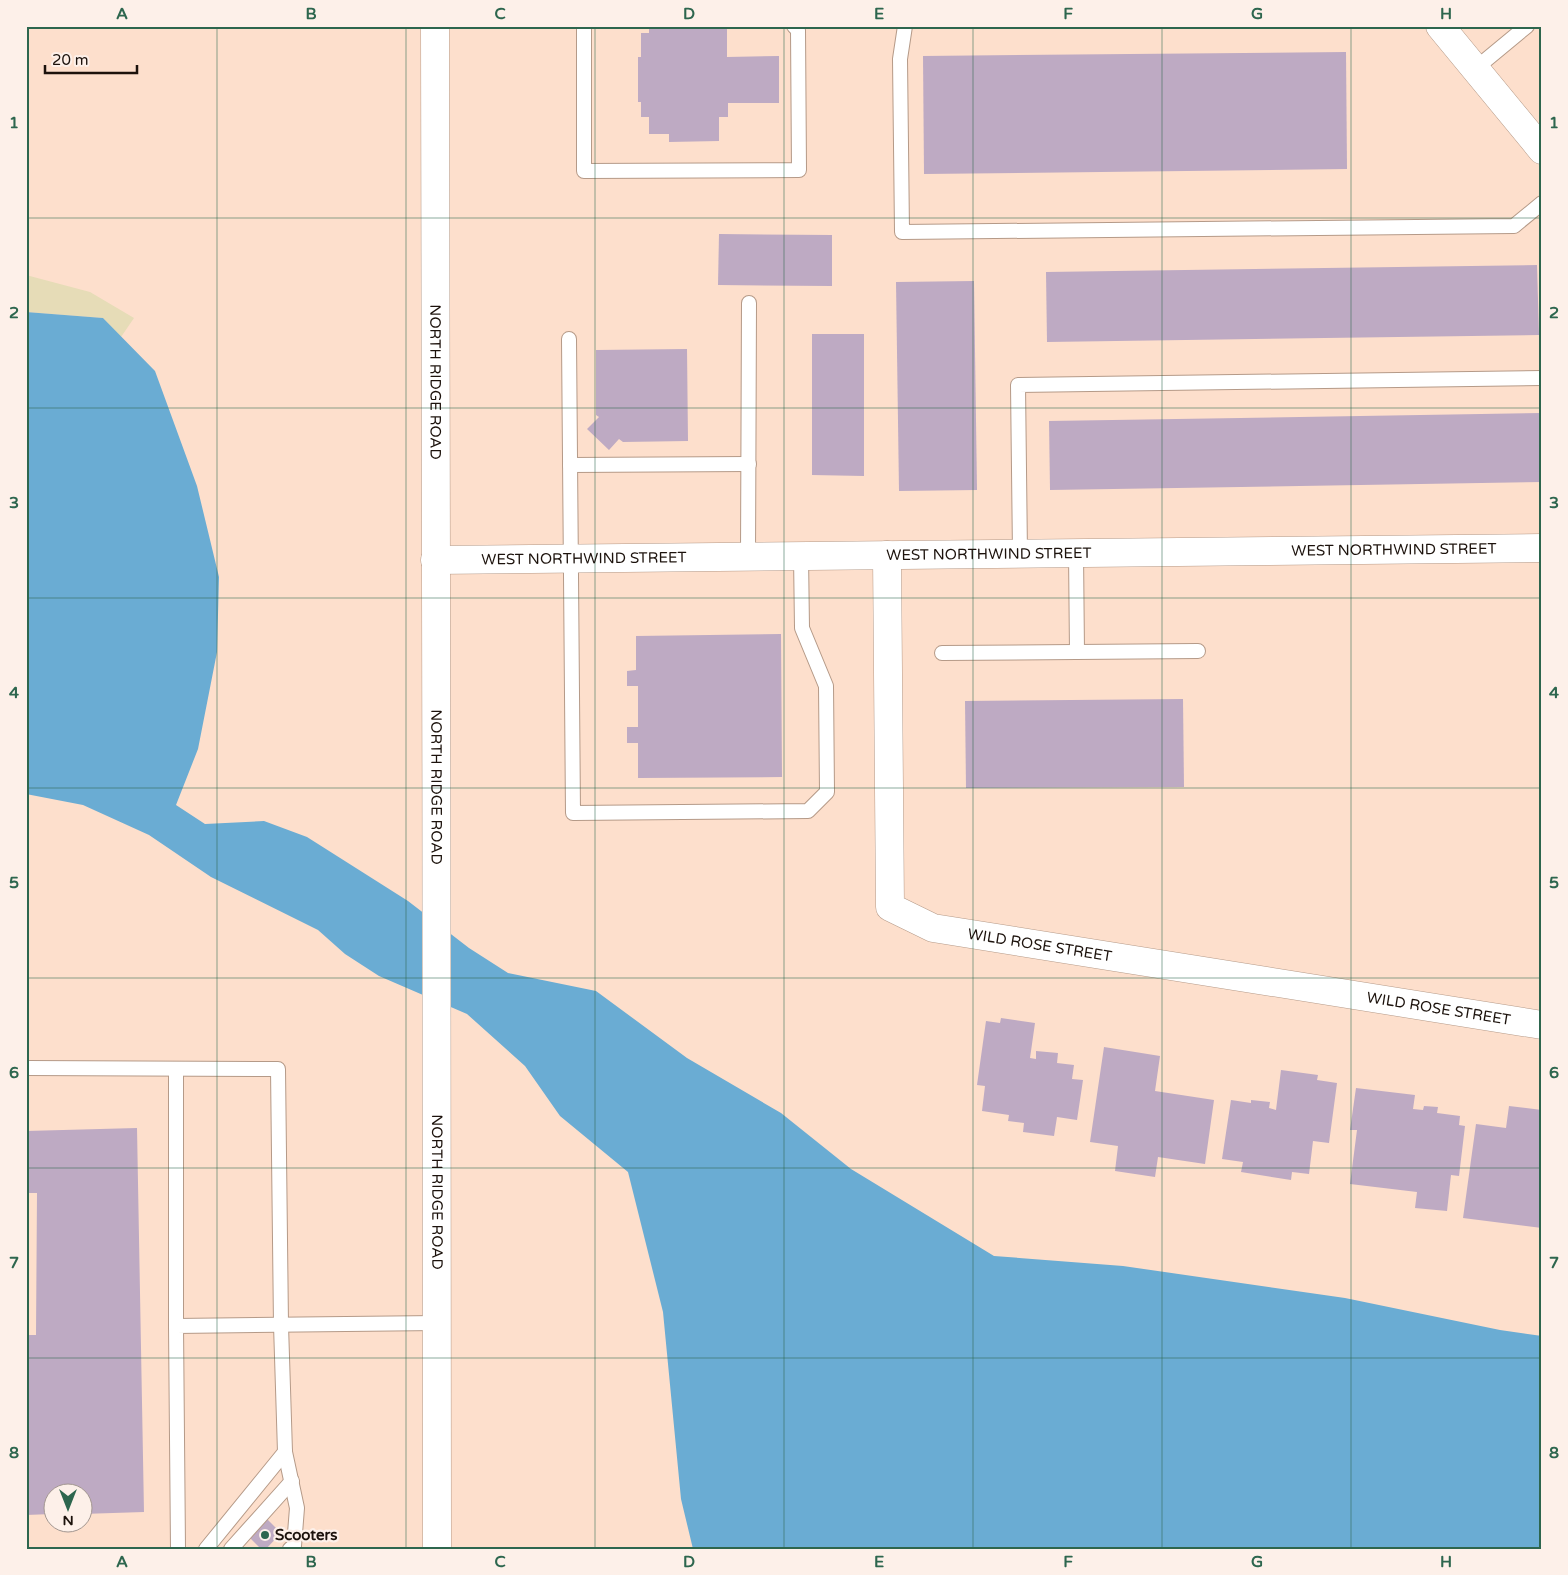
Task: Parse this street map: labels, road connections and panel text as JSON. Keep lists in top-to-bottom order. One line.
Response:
{"streets":{"street":["NORTH RIDGE ROAD","WEST NORTHWIND STREET","WILD ROSE STREET"]},"crossings":[["NORTH RIDGE ROAD","WEST NORTHWIND STREET"],["WEST NORTHWIND STREET","WILD ROSE STREET"]],"places":["Scooters"],"scale_bar":"20 m","north":"bottom","grid":{"columns":["A","B","C","D","E","F","G","H"],"rows":["1","2","3","4","5","6","7","8"]}}
